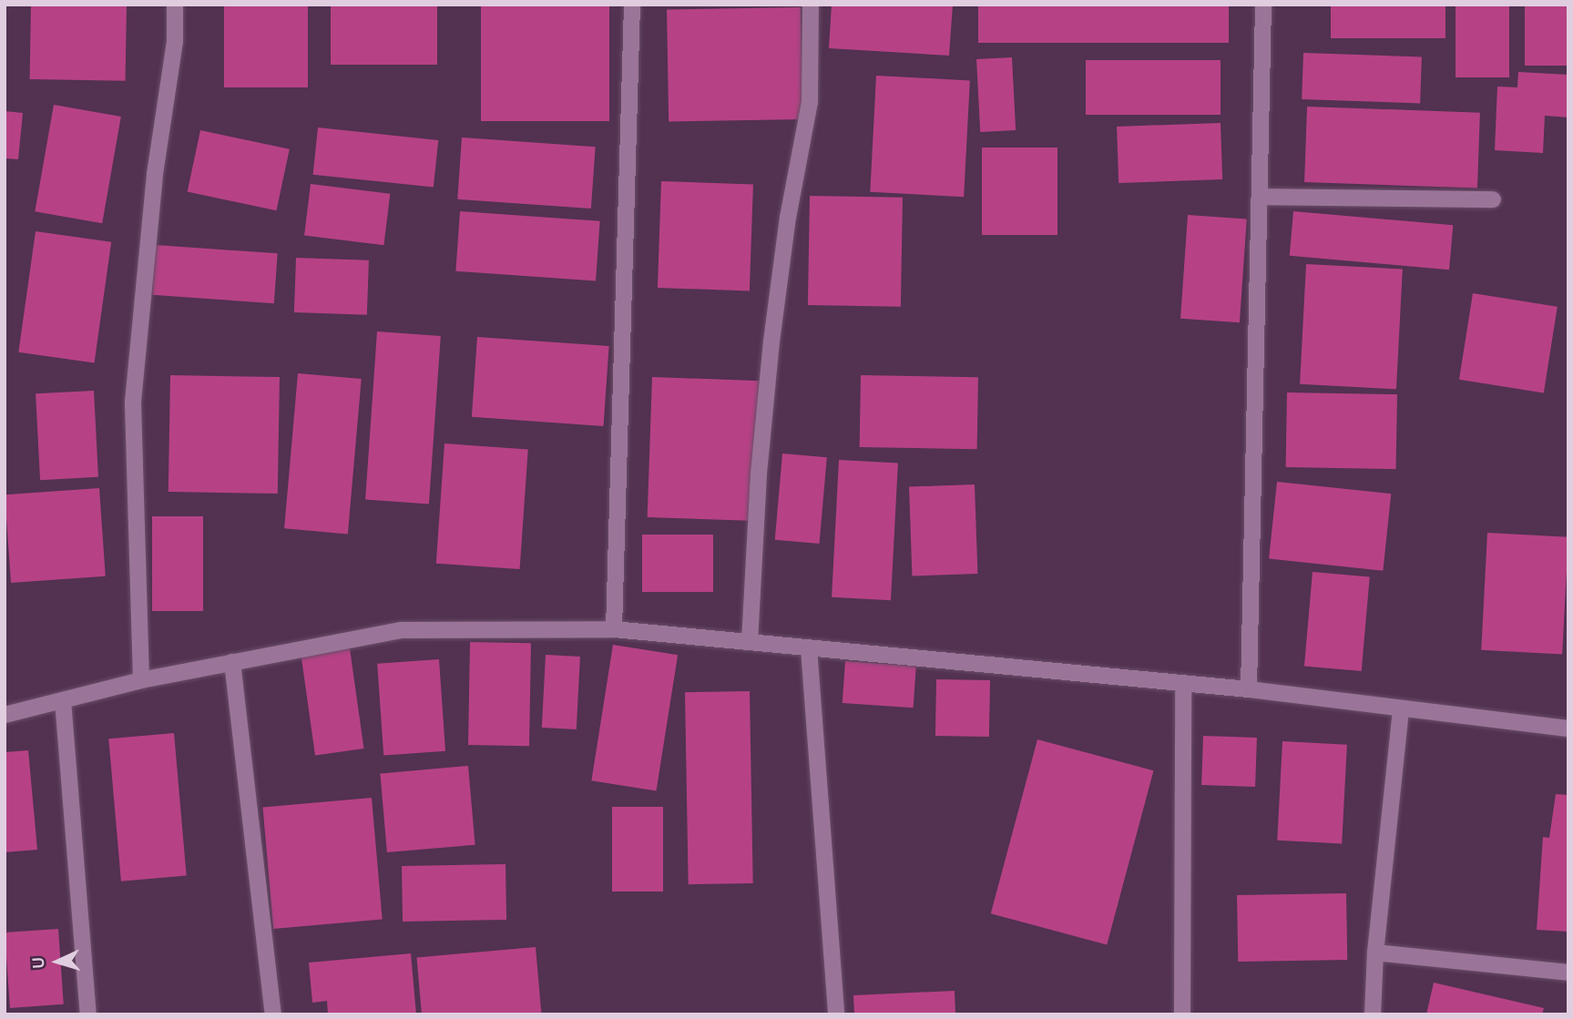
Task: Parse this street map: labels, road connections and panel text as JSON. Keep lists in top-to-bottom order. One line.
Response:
{"north":"left"}
